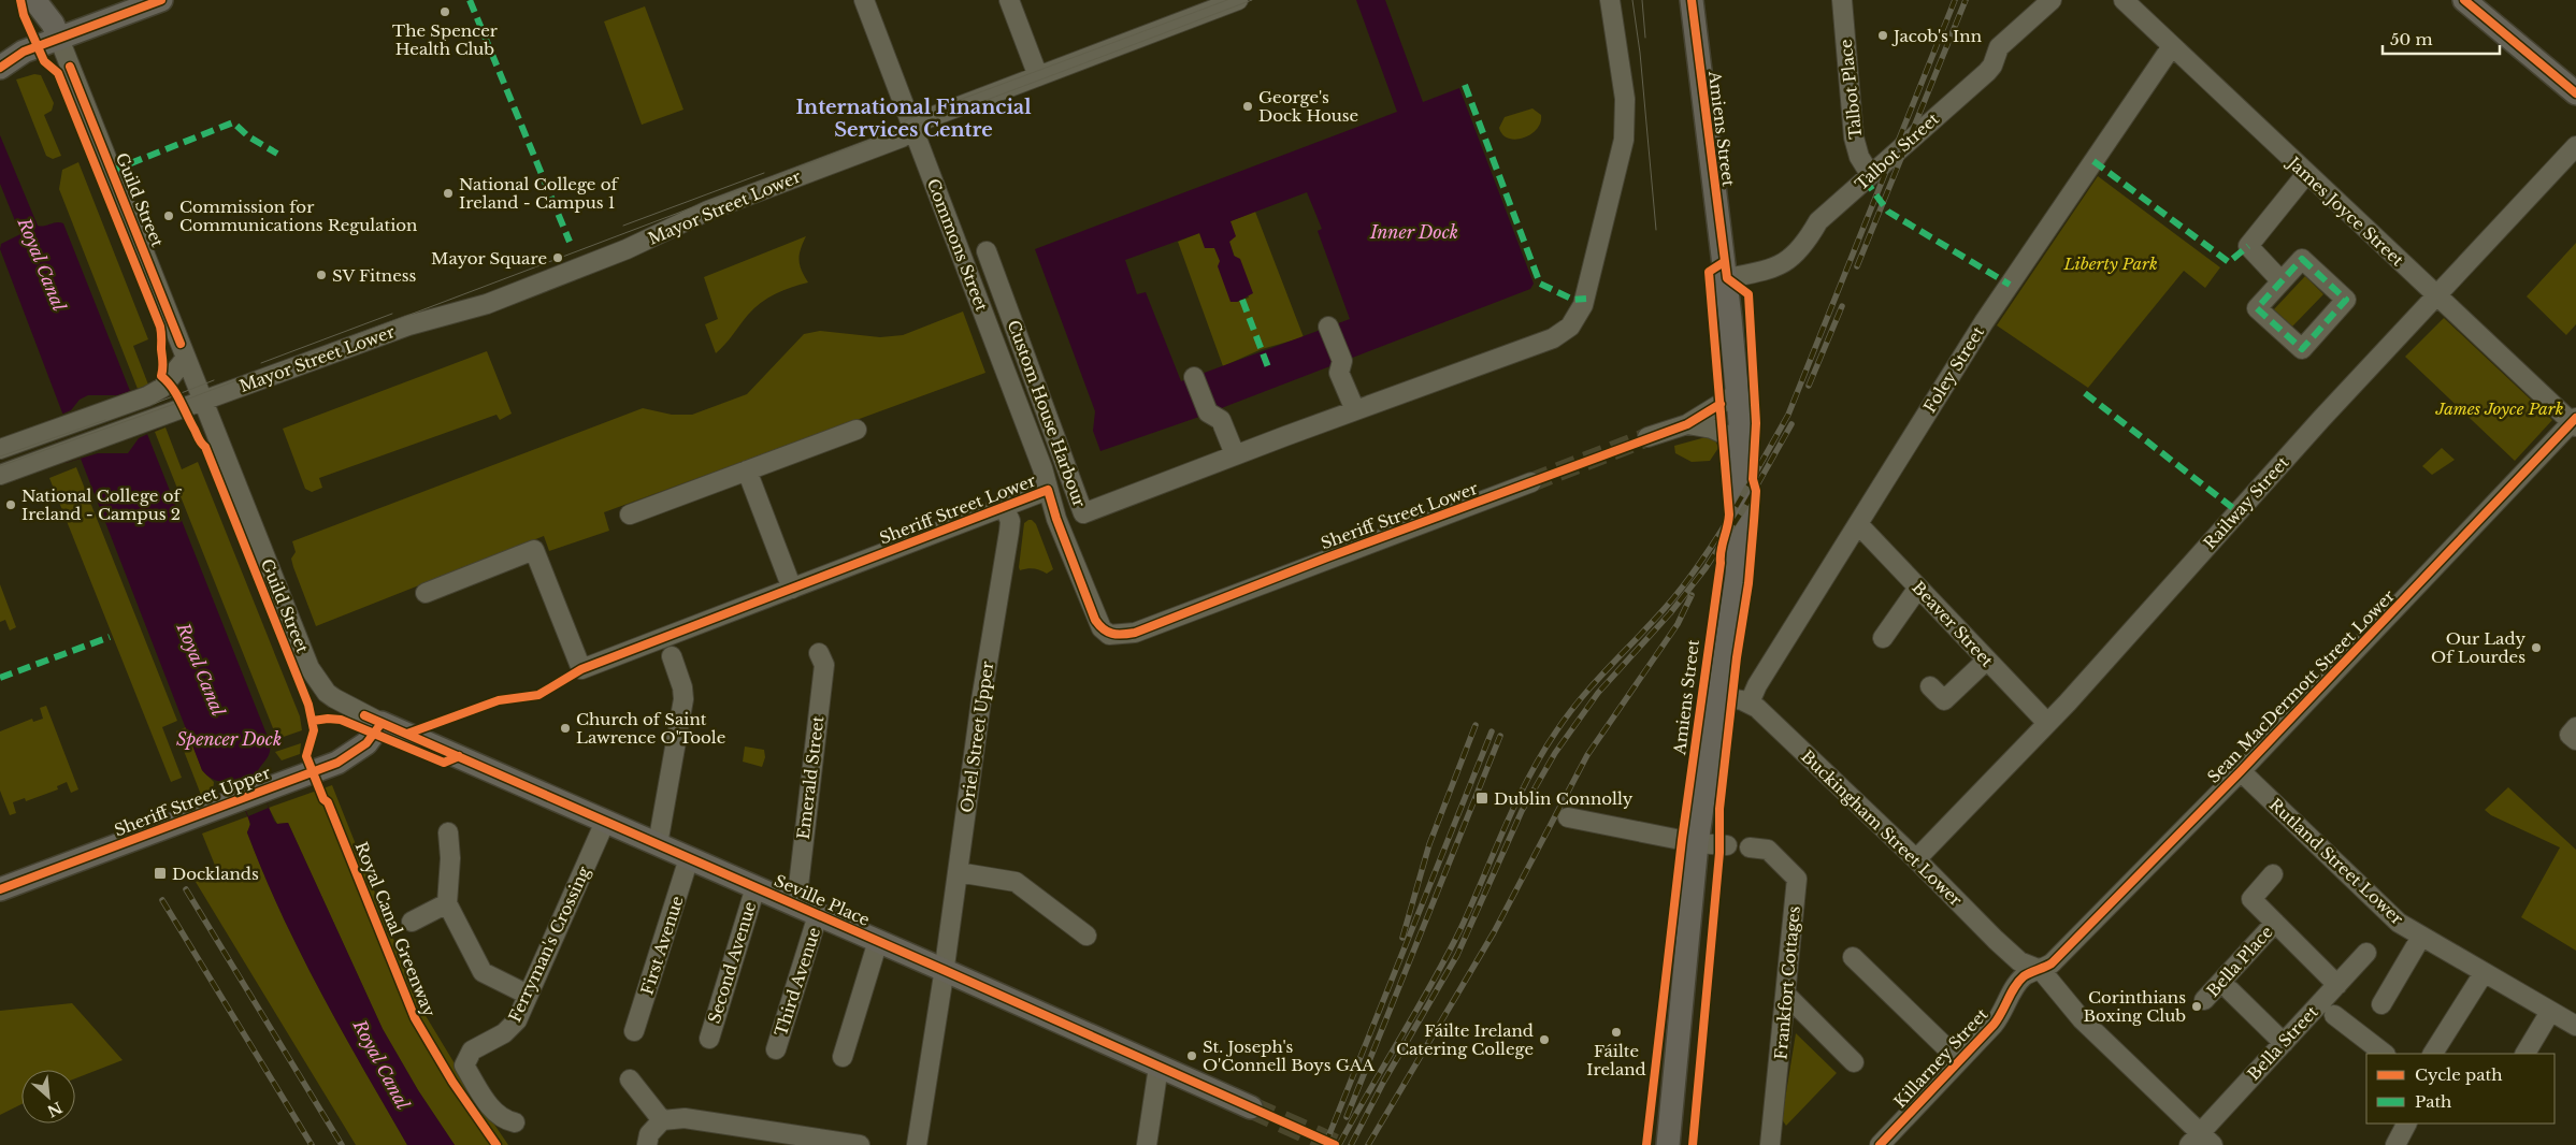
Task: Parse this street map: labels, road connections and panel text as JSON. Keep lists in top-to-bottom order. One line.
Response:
{"streets":{"main road":["Amiens Street","Sheriff Street Upper","Seville Place"],"street":["Talbot Place","Talbot Street","Guild Street","Mayor Street Lower","James Joyce Street","Commons Street","Foley Street","Custom House Harbour","Railway Street","Sheriff Street Lower","Beaver Street","Sean MacDermott Street Lower","Oriel Street Upper","Emerald Street","Buckingham Street Lower","Rutland Street Lower","Ferryman's Crossing","First Avenue","Bella Place","Second Avenue","Third Avenue","Frankfort Cottages","Bella Street","Killarney Street"],"cycle path":["Royal Canal Greenway"]},"crossings":[["Talbot Place","Talbot Street"],["Amiens Street","Talbot Street"],["Guild Street","Mayor Street Lower"],["Guild Street","Sheriff Street Upper"],["Guild Street","Seville Place"],["Mayor Street Lower","Commons Street"],["James Joyce Street","Foley Street"],["James Joyce Street","Railway Street"],["James Joyce Street","Sean MacDermott Street Lower"],["Commons Street","Sheriff Street Lower"],["Foley Street","Beaver Street"],["Foley Street","Buckingham Street Lower"],["Railway Street","Beaver Street"],["Railway Street","Buckingham Street Lower"],["Sheriff Street Lower","Oriel Street Upper"],["Sean MacDermott Street Lower","Buckingham Street Lower"],["Sean MacDermott Street Lower","Rutland Street Lower"],["Sean MacDermott Street Lower","Killarney Street"],["Oriel Street Upper","Seville Place"],["Emerald Street","Seville Place"],["Sheriff Street Upper","Seville Place"],["Buckingham Street Lower","Killarney Street"],["Seville Place","Ferryman's Crossing"],["Seville Place","First Avenue"],["Seville Place","Second Avenue"],["Seville Place","Third Avenue"]],"districts":["International Financial Services Centre"],"water":["Inner Dock","Royal Canal","Spencer Dock"],"parks":["Liberty Park","James Joyce Park"],"places":{"other":["The Spencer Health Club","Jacob's Inn","George's Dock House","National College of Ireland - Campus 1","Commission for Communications Regulation","Mayor Square","SV Fitness","National College of Ireland - Campus 2","Our Lady Of Lourdes","Church of Saint Lawrence O'Toole","Corinthians Boxing Club","Fáilte Ireland","Fáilte Ireland Catering College","St. Joseph's O'Connell Boys GAA"],"transit":["Dublin Connolly","Docklands"]},"legend":["Cycle path","Path"],"scale_bar":"50 m","north":"bottom right"}
